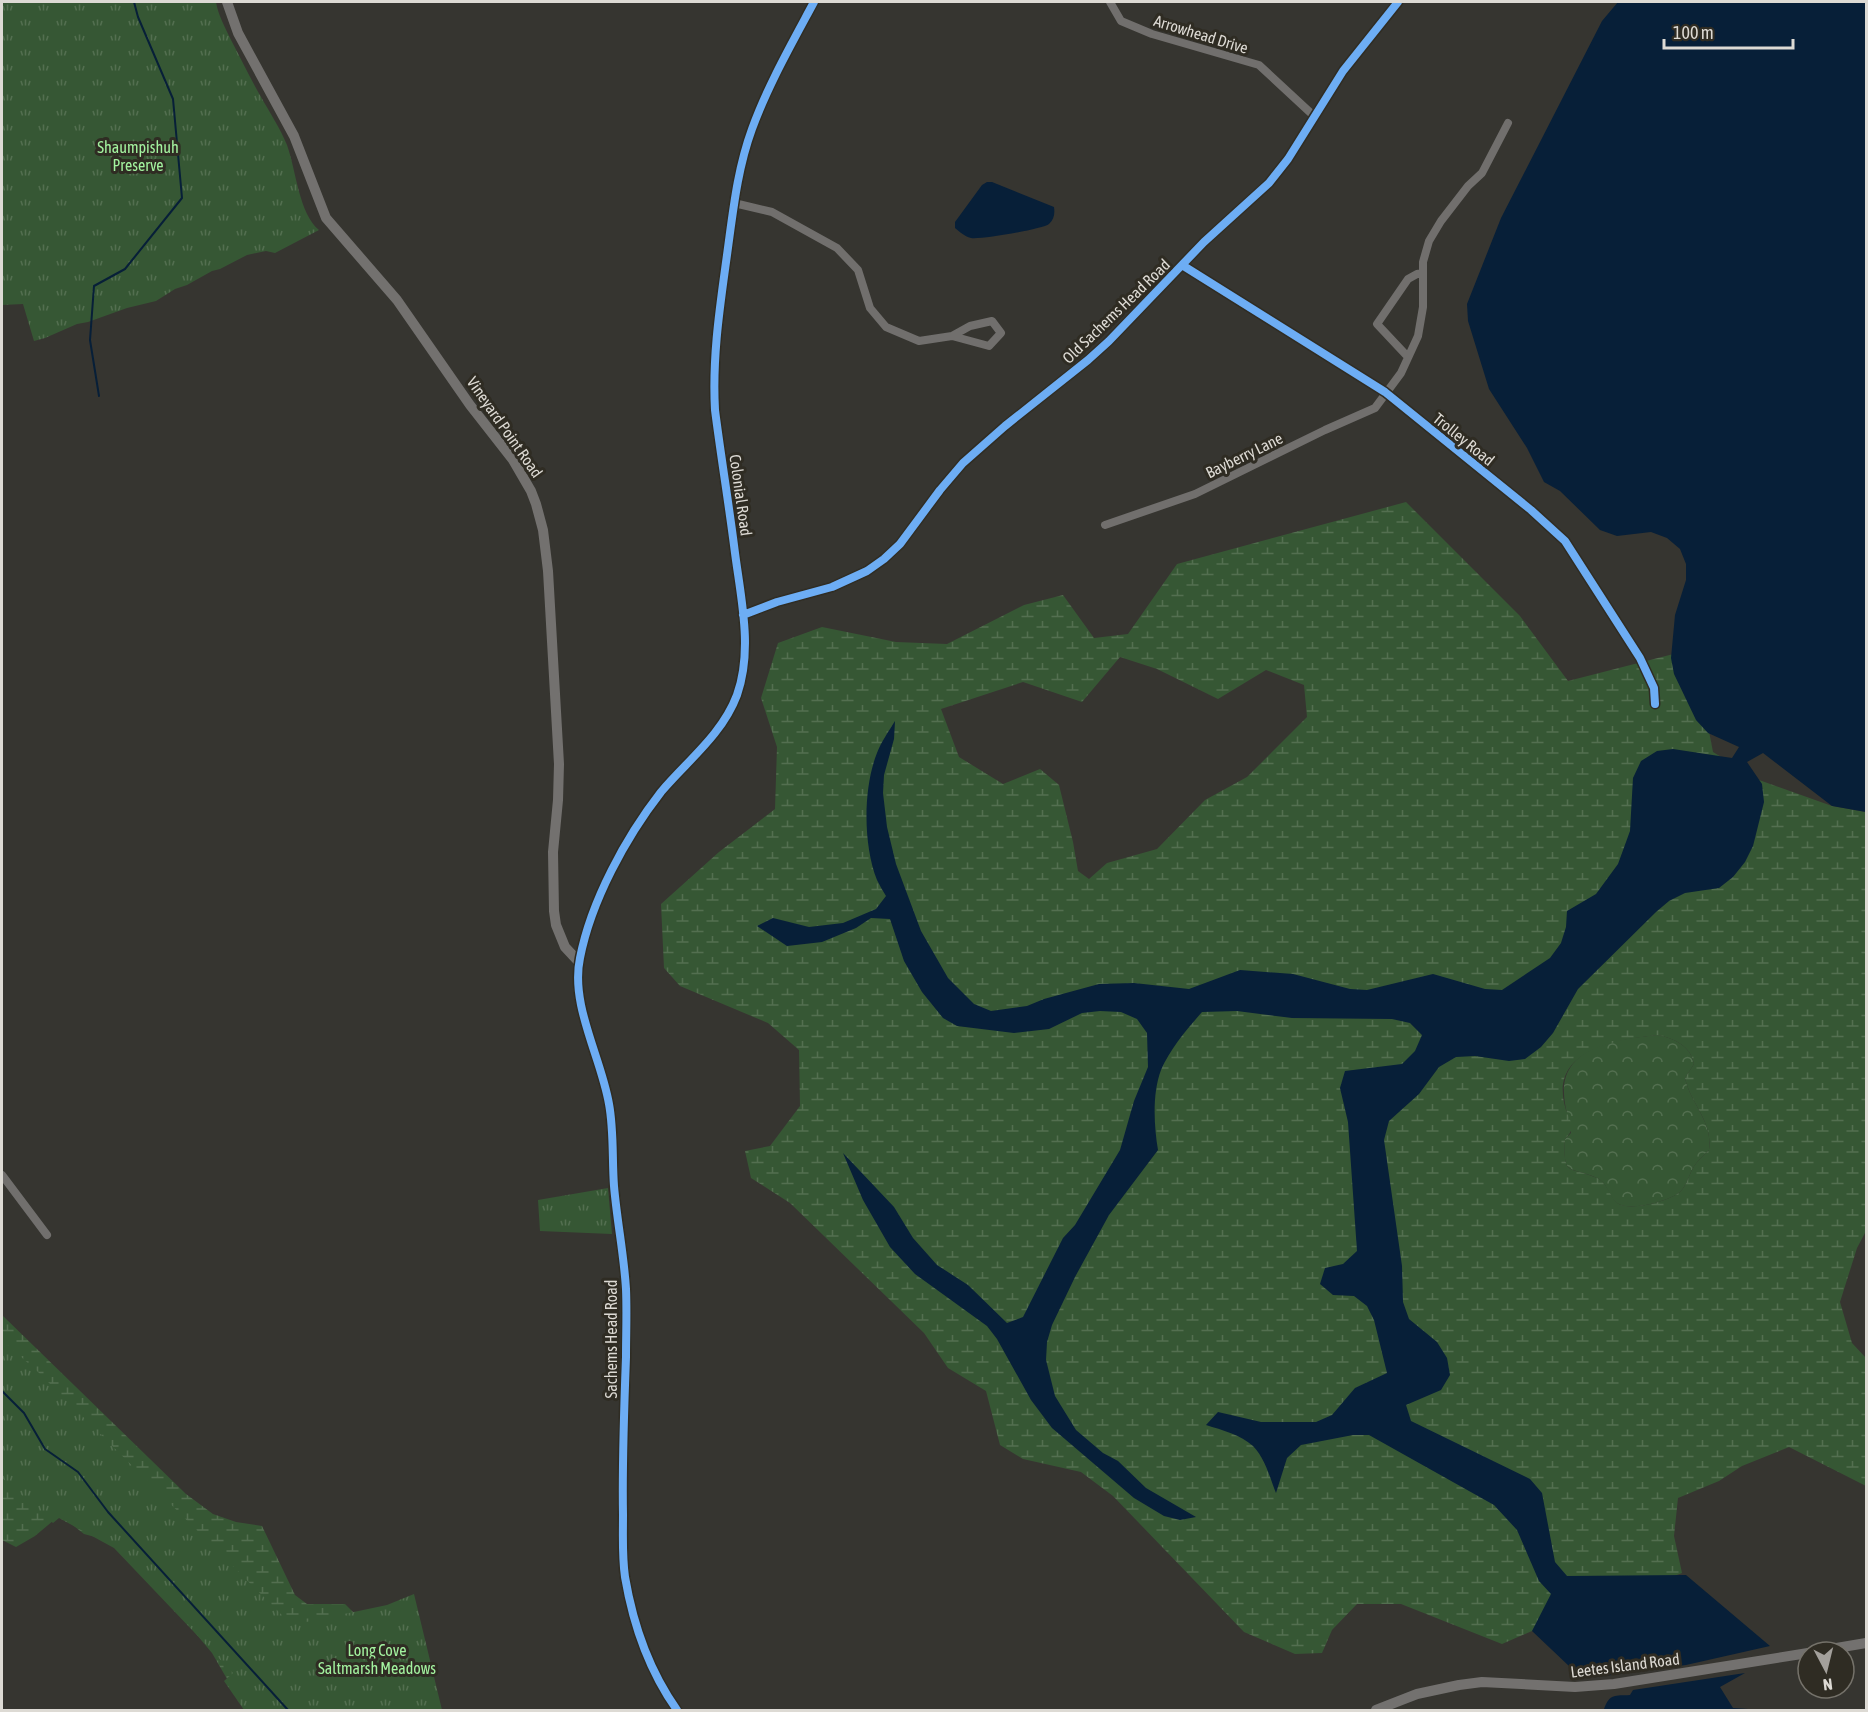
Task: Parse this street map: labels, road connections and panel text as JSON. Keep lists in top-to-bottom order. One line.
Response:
{"streets":{"street":["Arrowhead Drive","Old Sachems Head Road","Vineyard Point Road","Trolley Road","Bayberry Lane","Colonial Road","Sachems Head Road","Leetes Island Road"]},"crossings":[["Arrowhead Drive","Old Sachems Head Road"],["Old Sachems Head Road","Trolley Road"],["Old Sachems Head Road","Colonial Road"],["Vineyard Point Road","Colonial Road"],["Vineyard Point Road","Sachems Head Road"],["Trolley Road","Bayberry Lane"],["Colonial Road","Sachems Head Road"]],"parks":["Shaumpishuh Preserve","Long Cove Saltmarsh Meadows"],"scale_bar":"100 m","north":"bottom"}
